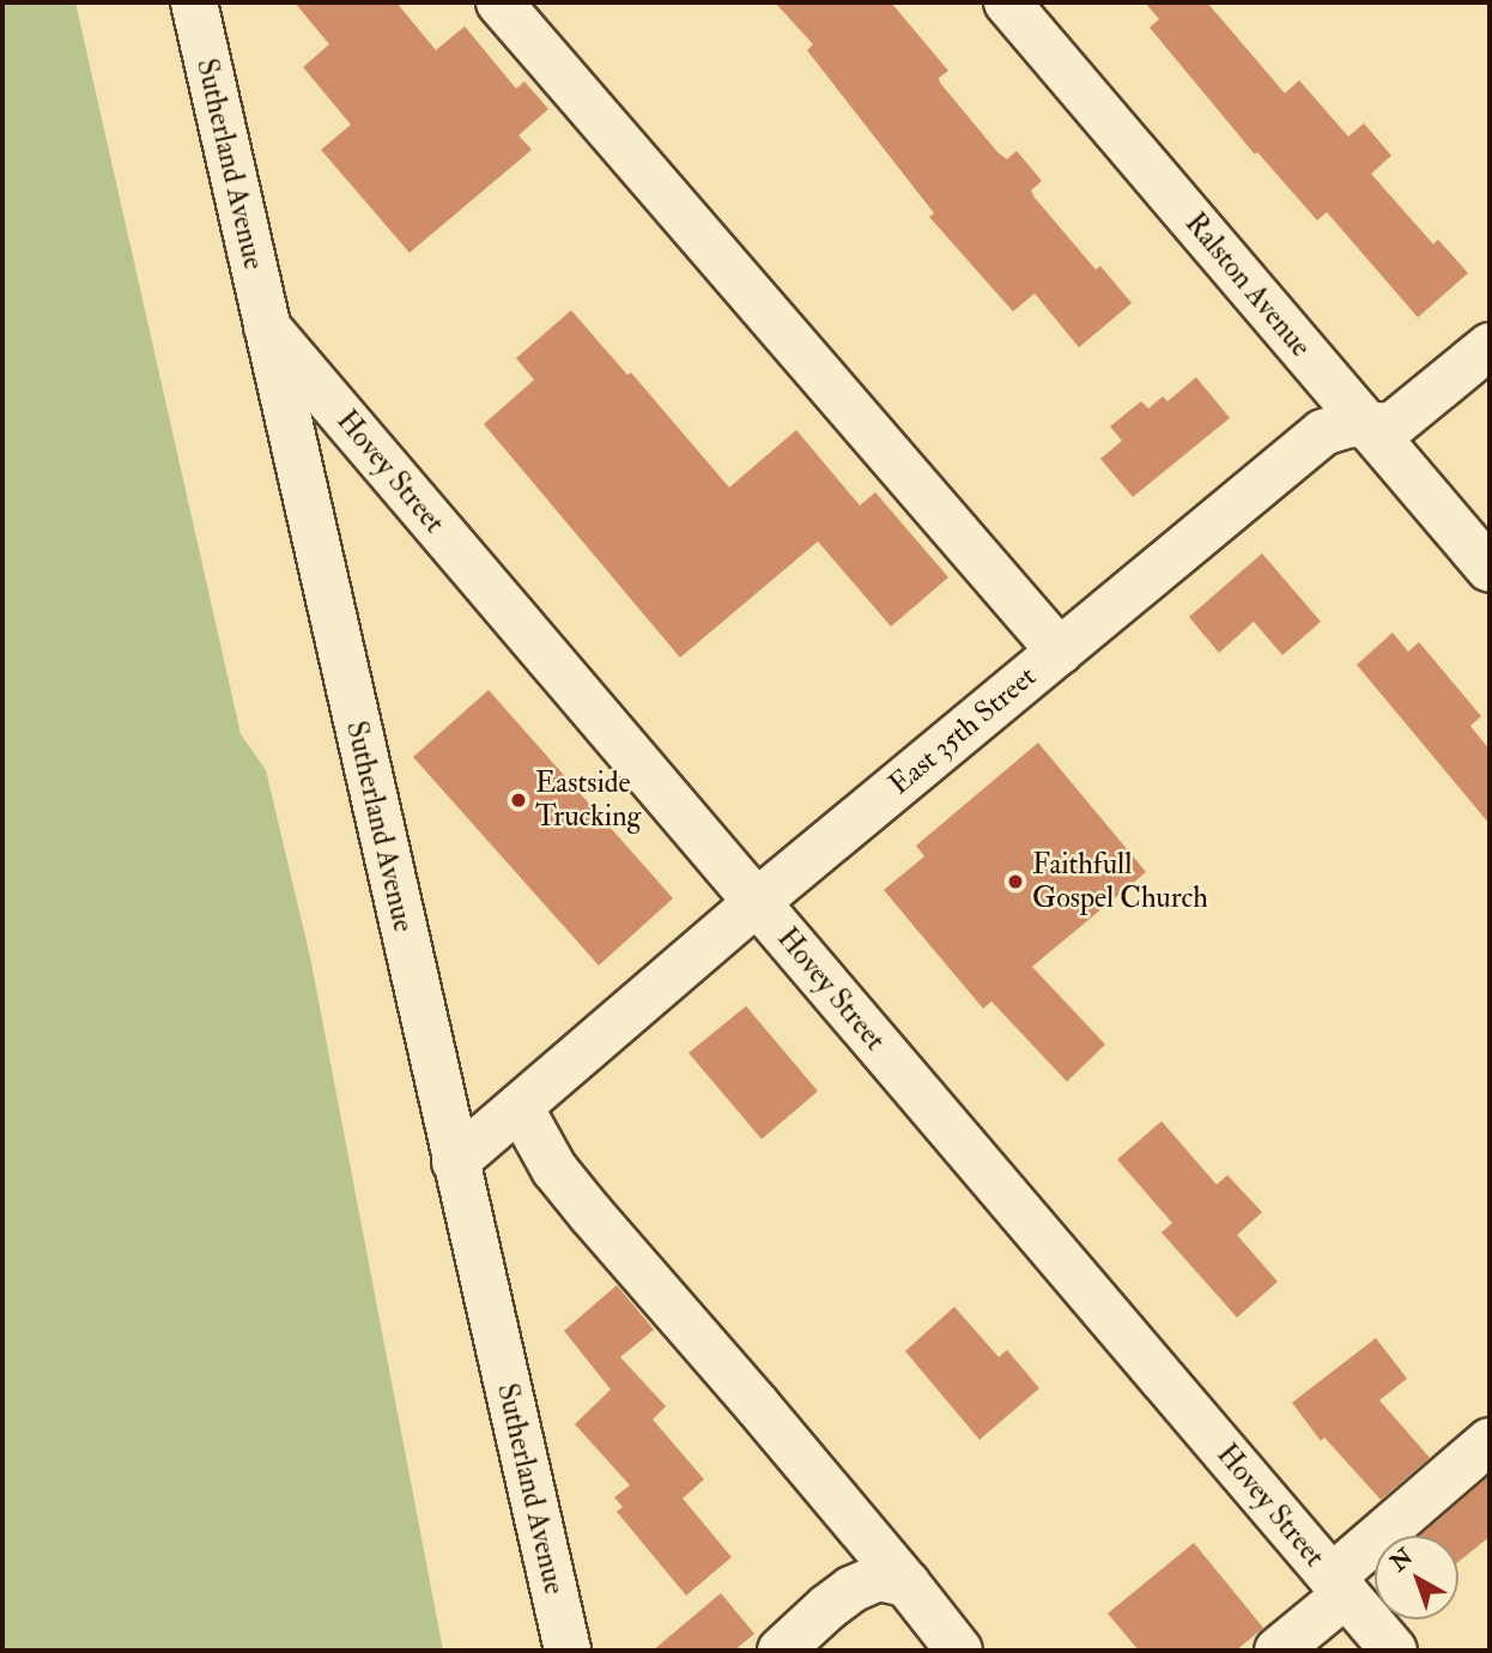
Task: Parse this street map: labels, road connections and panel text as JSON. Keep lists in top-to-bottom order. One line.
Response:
{"streets":{"street":["Sutherland Avenue","Ralston Avenue","Hovey Street","East 35th Street"]},"crossings":[["Sutherland Avenue","Hovey Street"],["Sutherland Avenue","East 35th Street"],["Ralston Avenue","East 35th Street"],["Hovey Street","East 35th Street"]],"places":["Eastside Trucking","Faithfull Gospel Church"],"north":"top left"}
